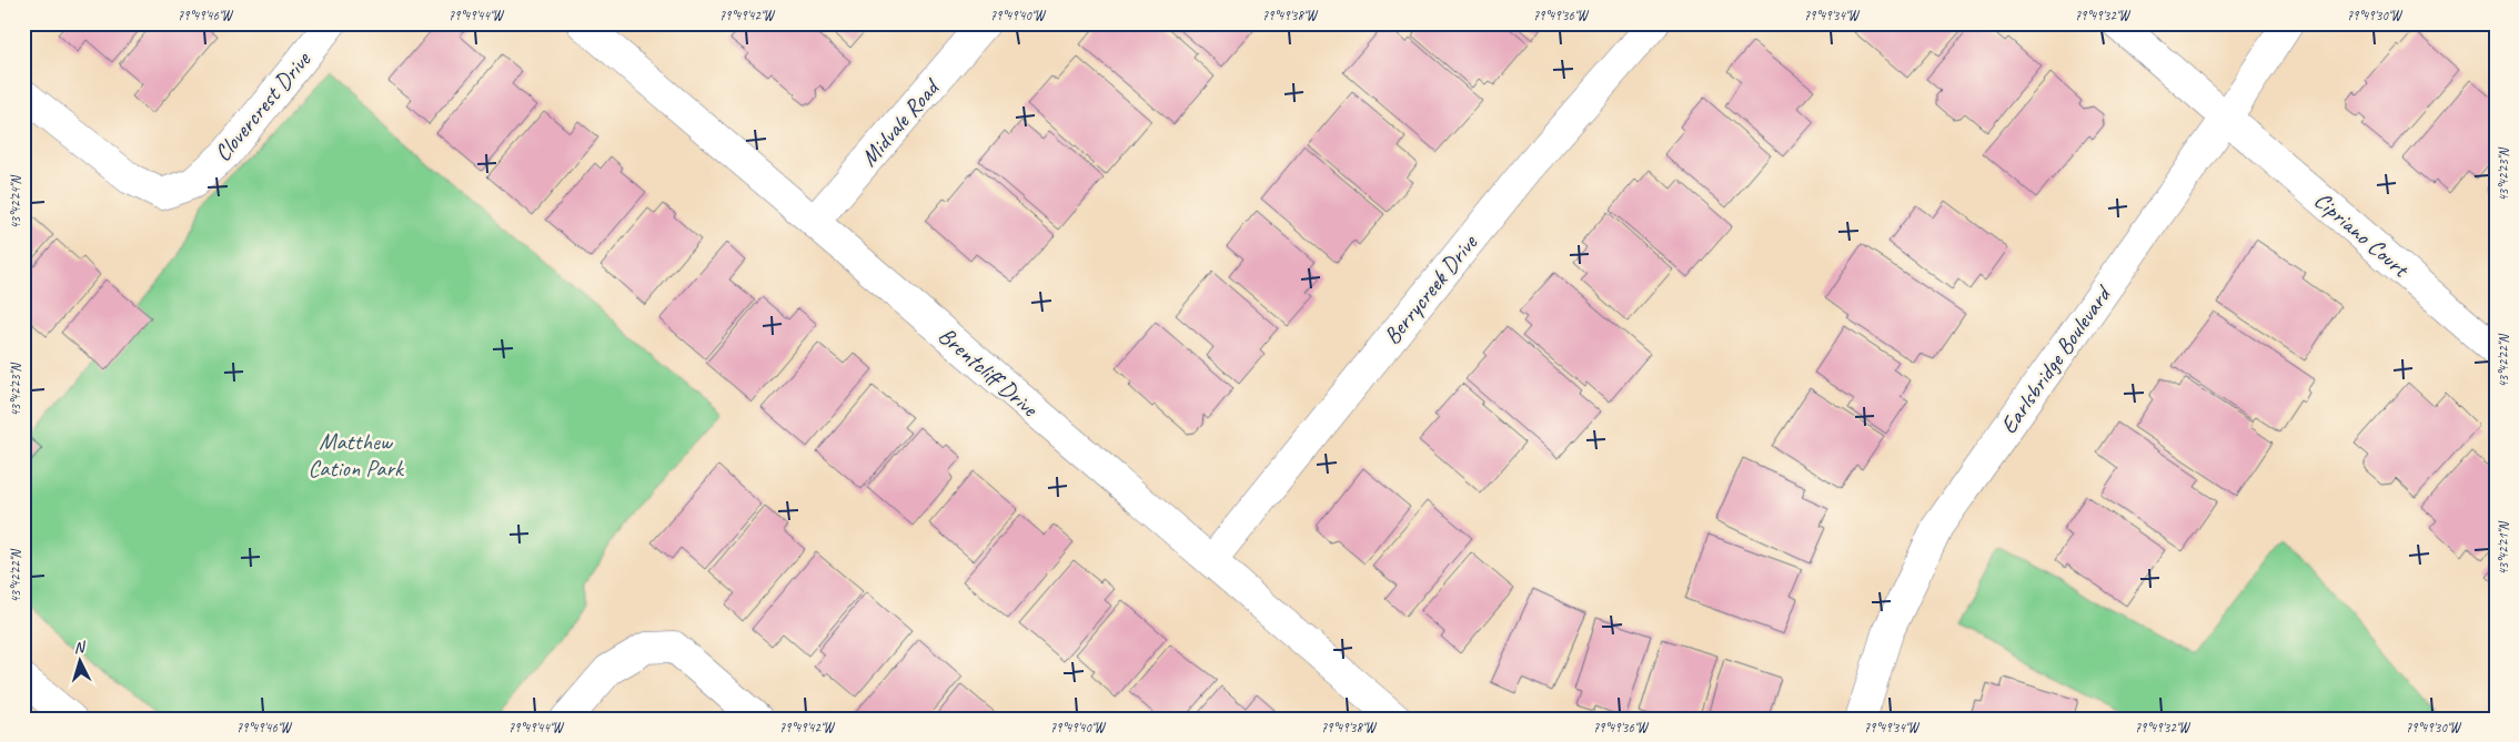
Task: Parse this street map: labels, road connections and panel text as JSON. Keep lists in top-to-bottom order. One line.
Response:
{"streets":{"street":["Clovercrest Drive","Midvale Road","Cipriano Court","Berrycreek Drive","Earlsbridge Boulevard","Brentcliff Drive"]},"crossings":[["Midvale Road","Brentcliff Drive"],["Cipriano Court","Earlsbridge Boulevard"],["Berrycreek Drive","Brentcliff Drive"]],"parks":["Matthew Cation Park"],"north":"top","coordinates":["79°49'46\"W","79°49'44\"W","79°49'42\"W","79°49'40\"W","79°49'38\"W","79°49'36\"W","79°49'34\"W","79°49'32\"W","79°49'30\"W","43°42'23\"N","43°42'24\"N","43°42'22\"N","43°42'21\"N"]}
